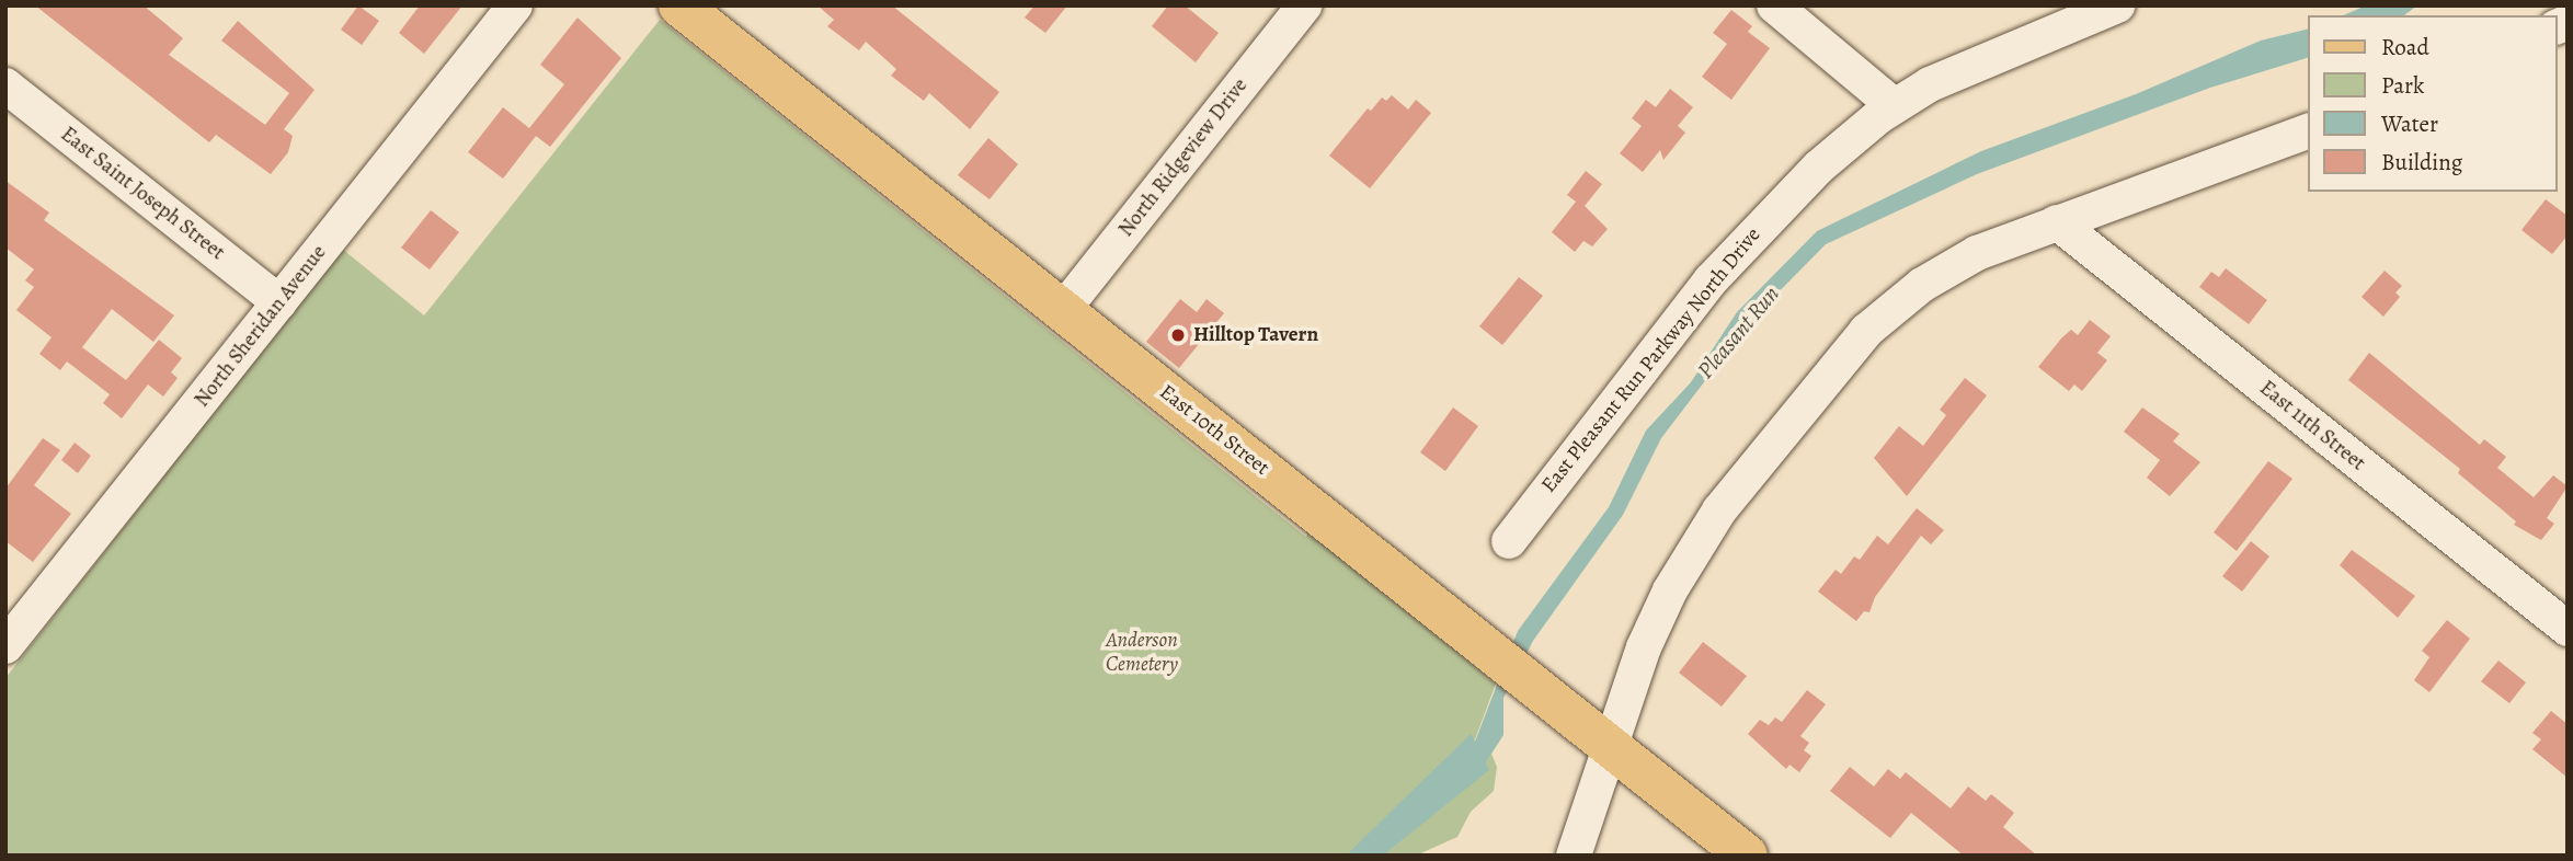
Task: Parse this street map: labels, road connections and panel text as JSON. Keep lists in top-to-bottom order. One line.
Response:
{"streets":{"main road":["East 10th Street"],"street":["North Ridgeview Drive","East Saint Joseph Street","North Sheridan Avenue","East Pleasant Run Parkway North Drive","East 11th Street"]},"crossings":[["North Ridgeview Drive","East 10th Street"],["East Saint Joseph Street","North Sheridan Avenue"]],"water":["Pleasant Run"],"parks":["Anderson Cemetery"],"places":["Hilltop Tavern"],"legend":["Road","Park","Water","Building"]}
